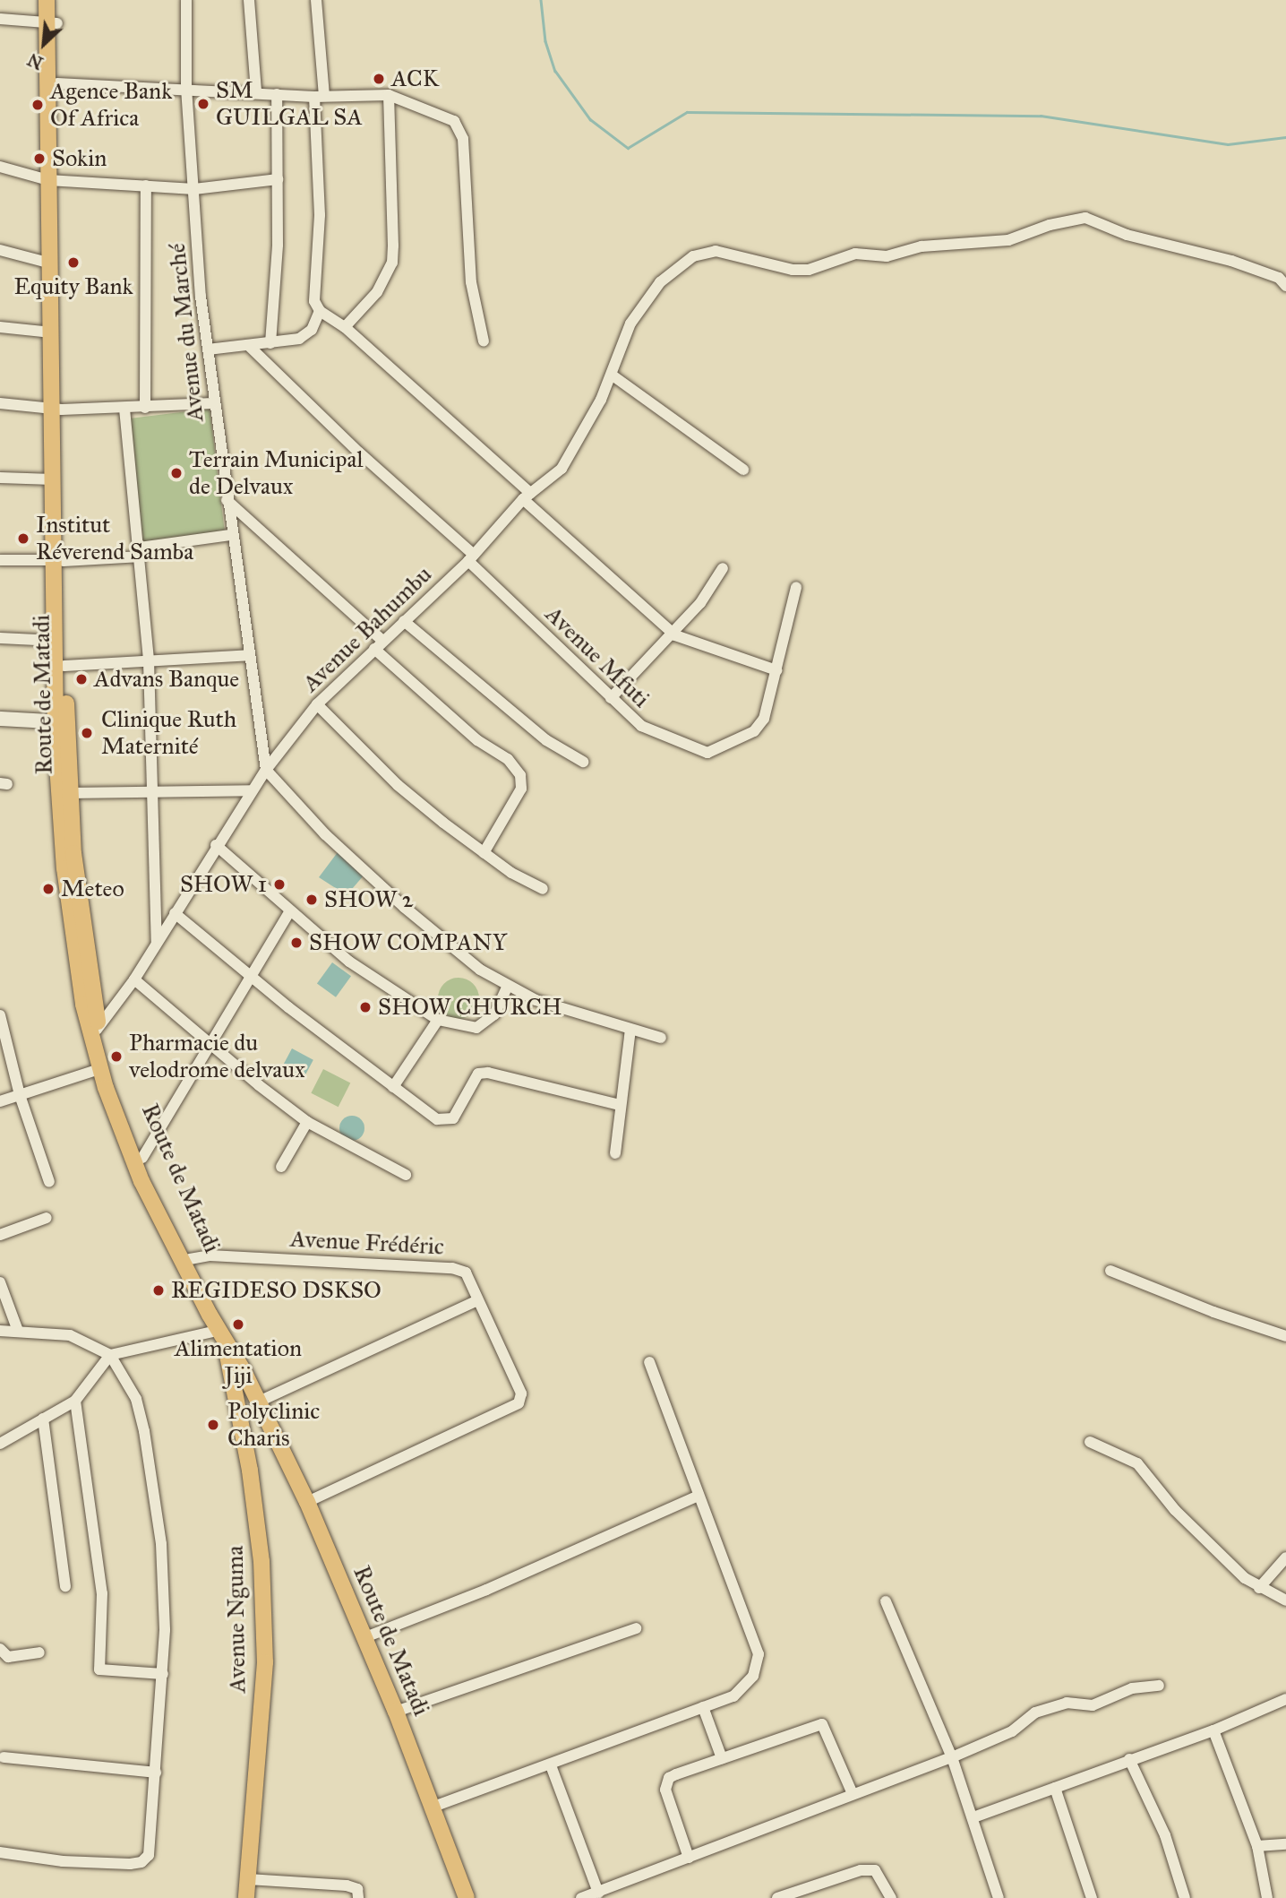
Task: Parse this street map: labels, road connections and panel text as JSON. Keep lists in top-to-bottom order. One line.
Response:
{"streets":{"main road":["Route de Matadi","Avenue Nguma"],"street":["Avenue du Marché","Avenue Bahumbu","Avenue Mfuti","Avenue Frédéric"]},"crossings":[["Avenue du Marché","Avenue Bahumbu"],["Avenue Bahumbu","Avenue Mfuti"],["Avenue Bahumbu","Route de Matadi"],["Route de Matadi","Avenue Frédéric"],["Route de Matadi","Avenue Nguma"]],"places":["ACK","SM GUILGAL SA","Agence Bank Of Africa","Sokin","Equity Bank","Terrain Municipal de Delvaux","Institut Réverend Samba","Advans Banque","Clinique Ruth Maternité","SHOW 1","Meteo","SHOW 2","SHOW COMPANY","SHOW CHURCH","Pharmacie du velodrome delvaux","REGIDESO DSKSO","Alimentation Jiji","Polyclinic Charis"],"north":"bottom left"}
